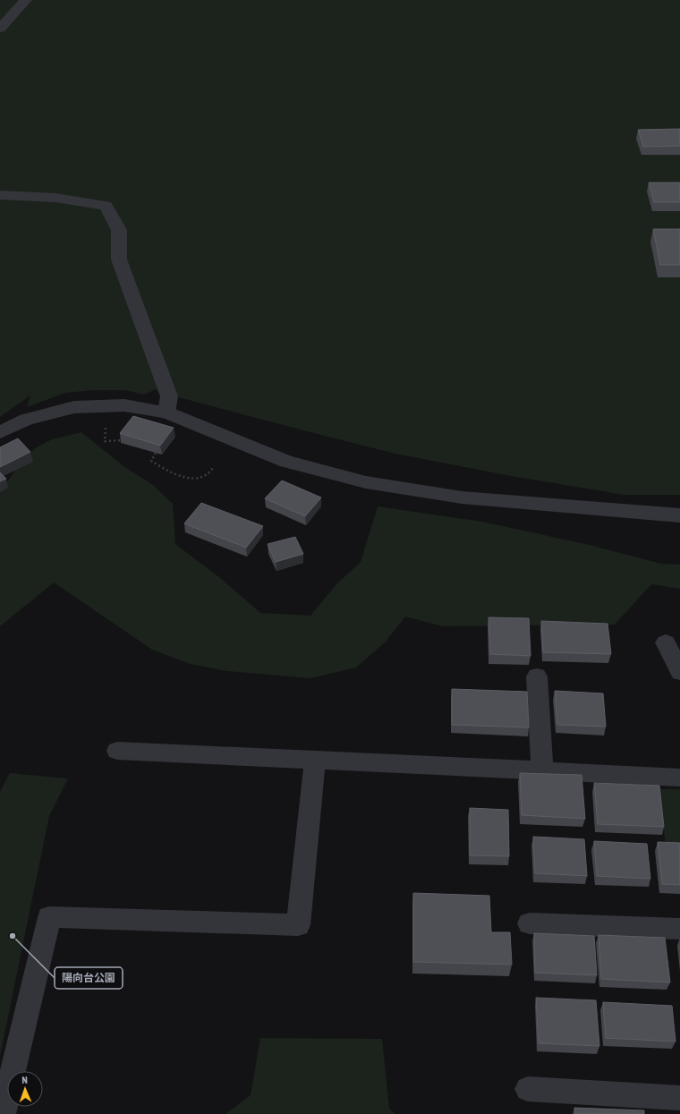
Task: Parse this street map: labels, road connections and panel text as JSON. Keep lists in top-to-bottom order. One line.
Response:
{"places":["陽向台公園"],"north":"top"}
